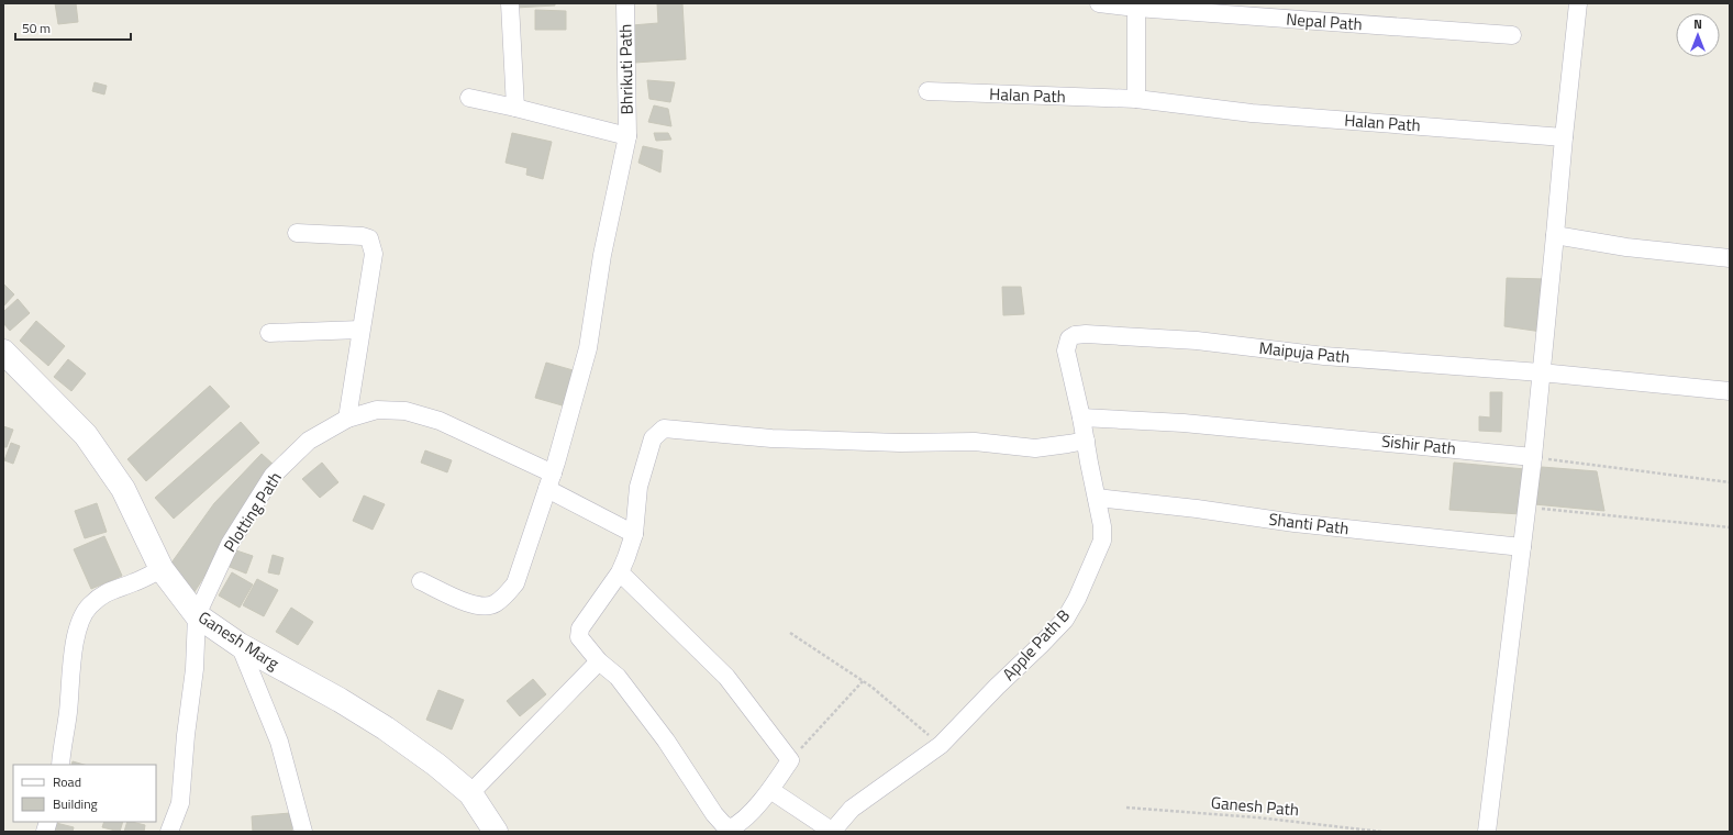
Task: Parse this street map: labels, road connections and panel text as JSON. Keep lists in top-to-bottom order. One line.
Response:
{"streets":{"street":["Nepal Path","Bhrikuti Path","Halan Path","Maipuja Path","Sishir Path","Plotting Path","Shanti Path","Ganesh Marg","Apple Path B"],"path":["Ganesh Path"]},"crossings":[["Bhrikuti Path","Plotting Path"],["Maipuja Path","Apple Path B"],["Sishir Path","Apple Path B"],["Plotting Path","Ganesh Marg"],["Shanti Path","Apple Path B"]],"legend":["Road","Building"],"scale_bar":"50 m","north":"top"}
